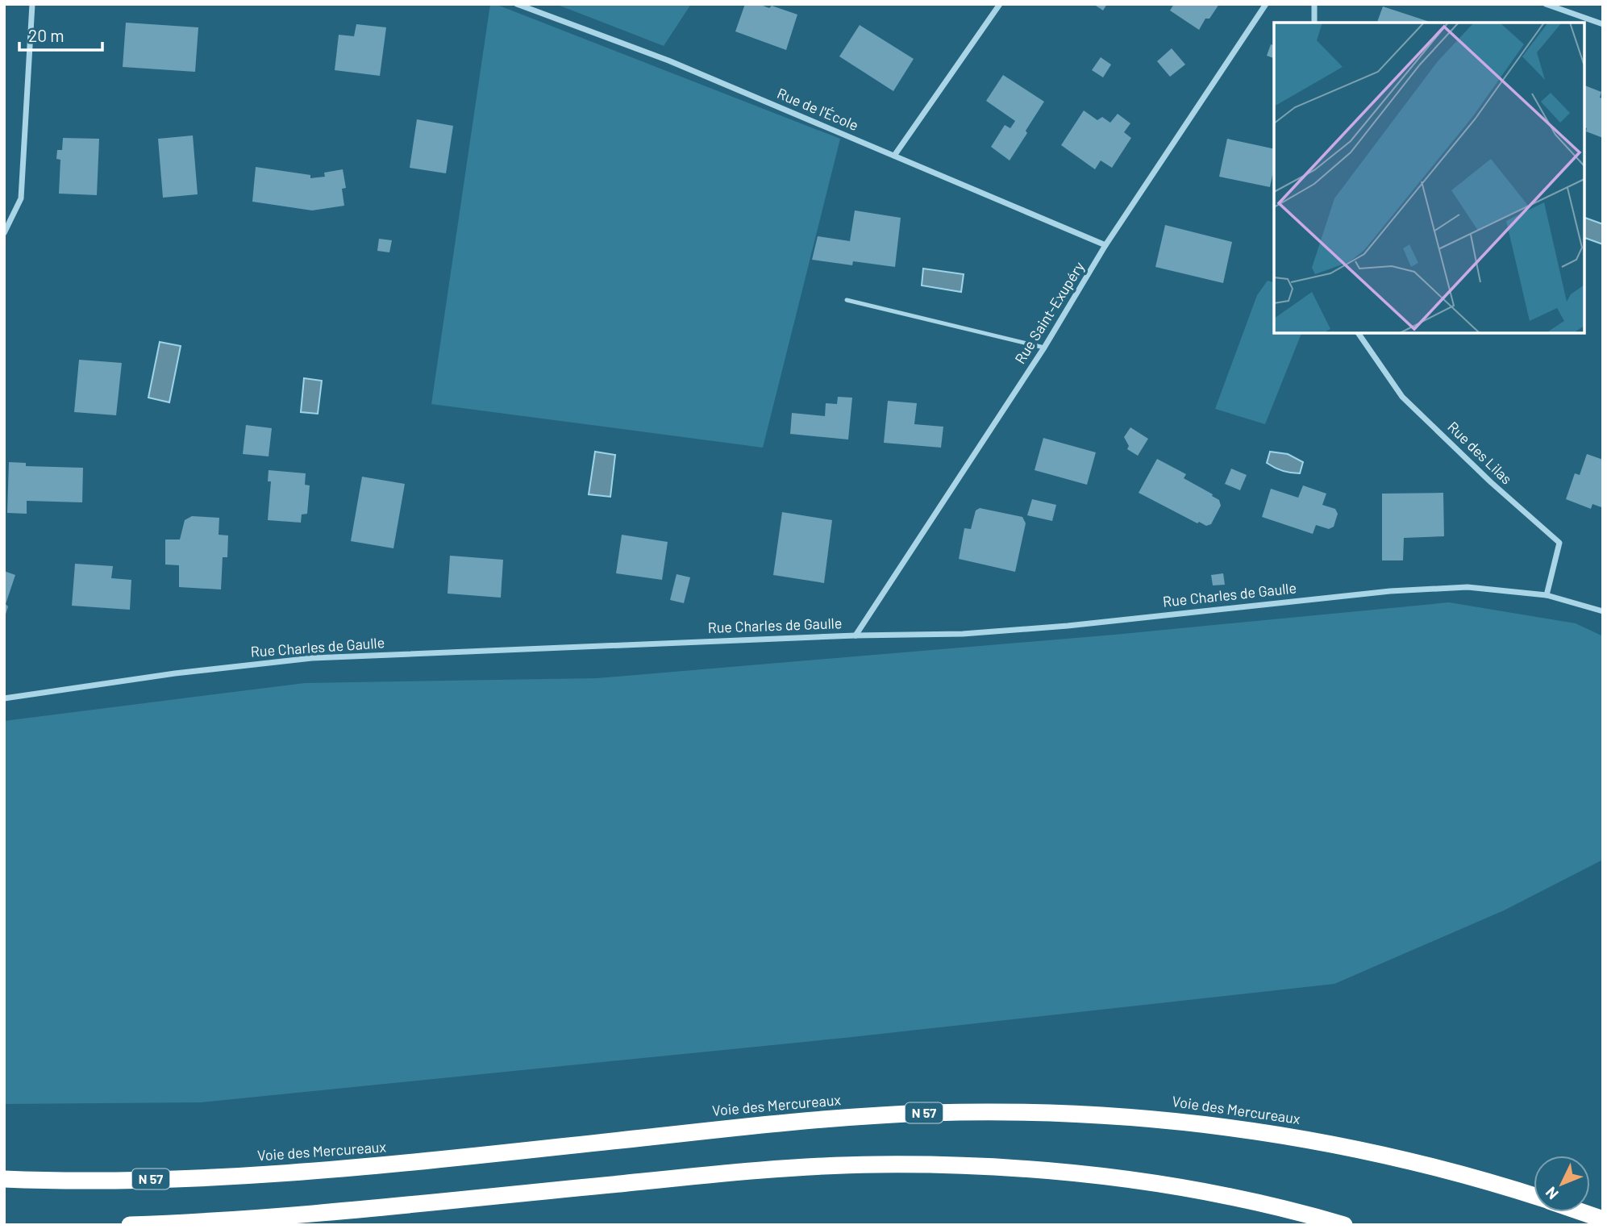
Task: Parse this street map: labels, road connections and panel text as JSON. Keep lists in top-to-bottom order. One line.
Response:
{"streets":{"highway":["Voie des Mercureaux","N 57"],"street":["Rue de l'École","Rue Saint-Exupéry","Rue des Lilas","Rue Charles de Gaulle"]},"crossings":[["Rue de l'École","Rue Saint-Exupéry"],["Rue Saint-Exupéry","Rue Charles de Gaulle"],["Rue des Lilas","Rue Charles de Gaulle"]],"scale_bar":"20 m","north":"bottom left"}
